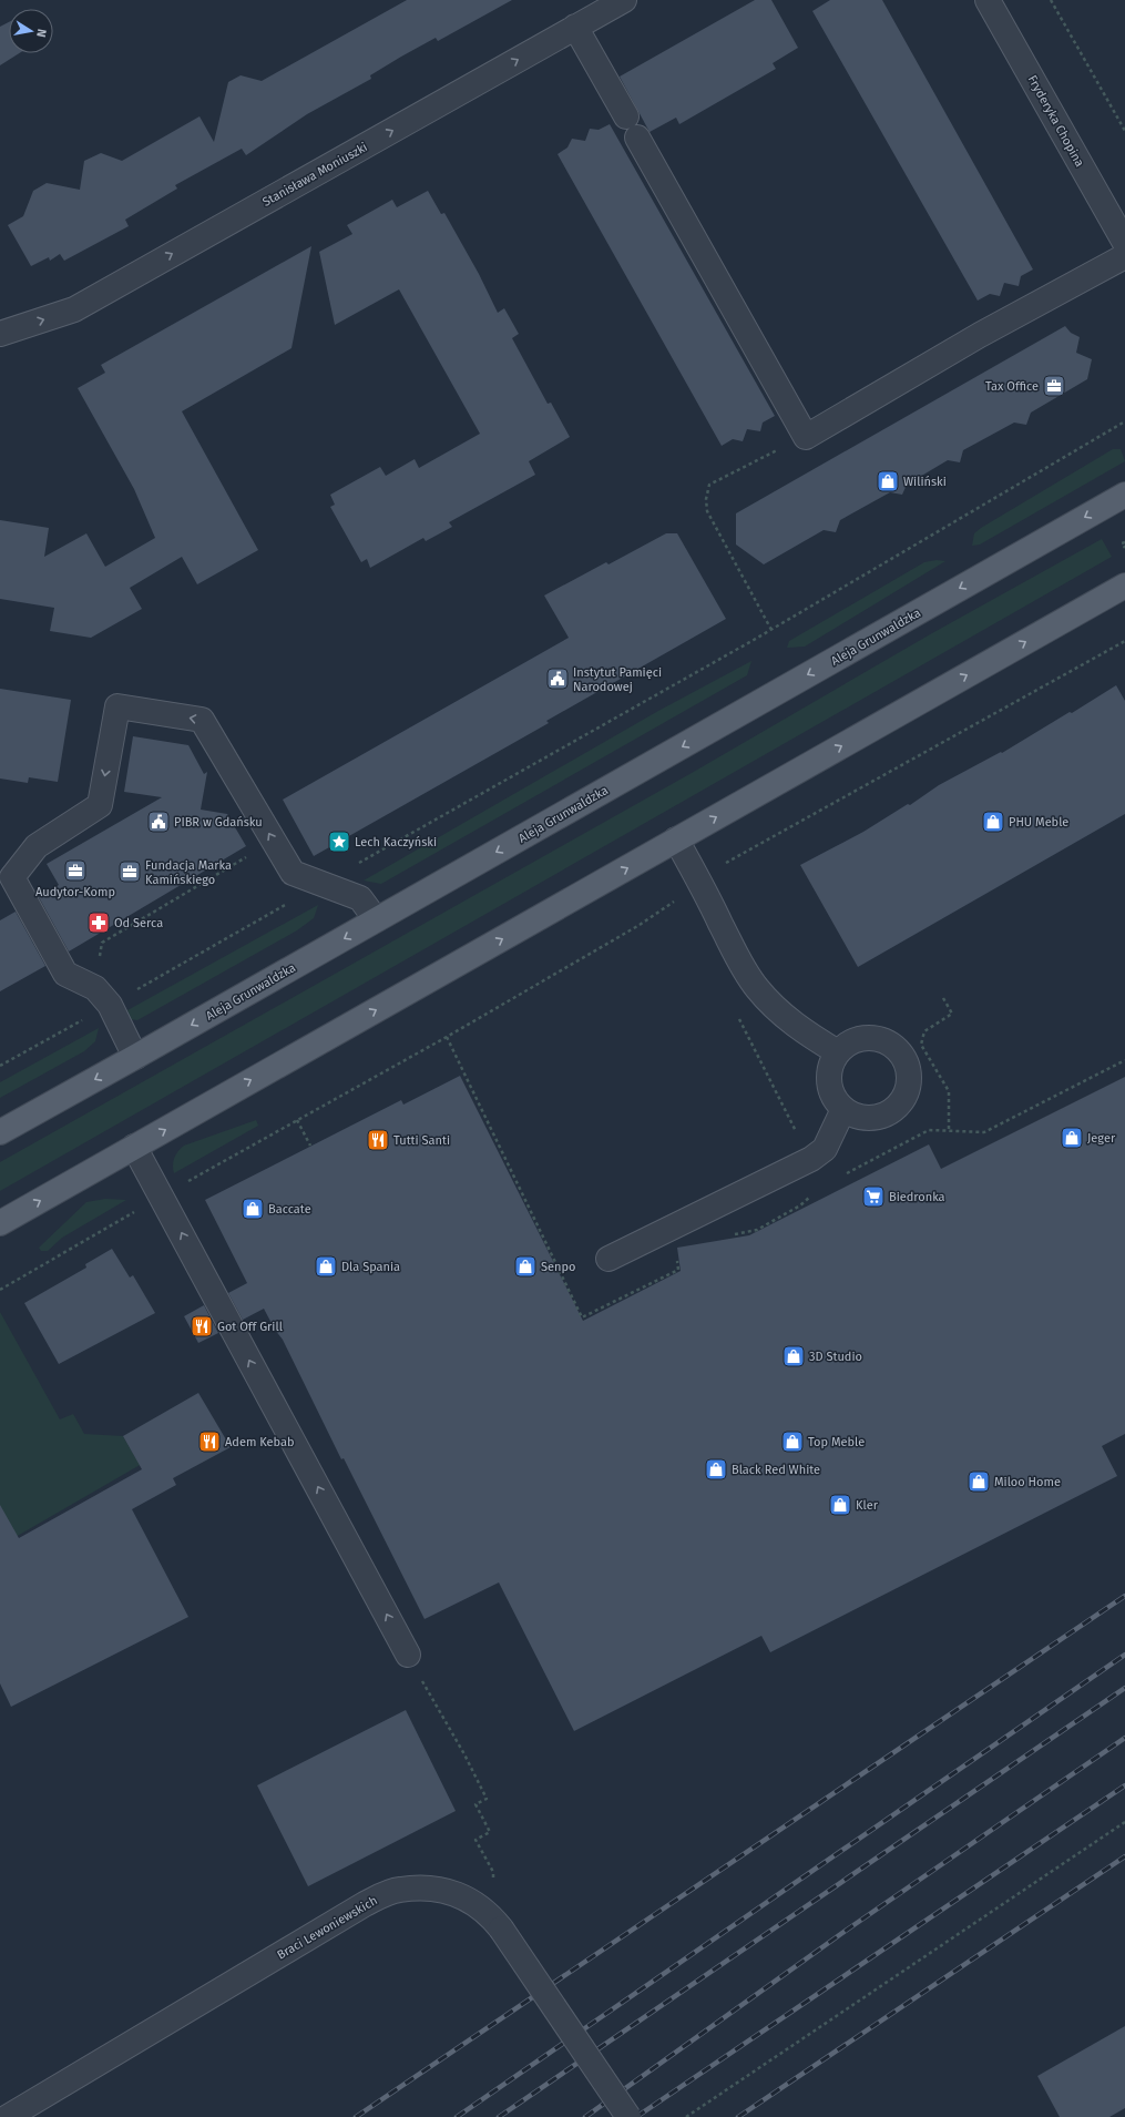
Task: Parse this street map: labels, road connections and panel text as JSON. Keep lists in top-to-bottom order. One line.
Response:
{"streets":{"main road":["Aleja Grunwaldzka"],"street":["Fryderyka Chopina","Stanisława Moniuszki","Braci Lewoniewskich"]},"one_way":["Stanisława Moniuszki"],"places":{"office":["Tax Office","Audytor-Komp","Fundacja Marka Kamińskiego"],"shop":["Wiliński","PHU Meble","Jeger","Baccate","Dla Spania","Senpo","3D Studio","Top Meble","Black Red White","Miloo Home","Kler"],"public building":["Instytut Pamięci Narodowej","PIBR w Gdańsku"],"place":["Lech Kaczyński"],"pharmacy":["Od Serca"],"restaurant":["Tutti Santi","Got Off Grill","Adem Kebab"],"supermarket":["Biedronka"]},"north":"right"}
